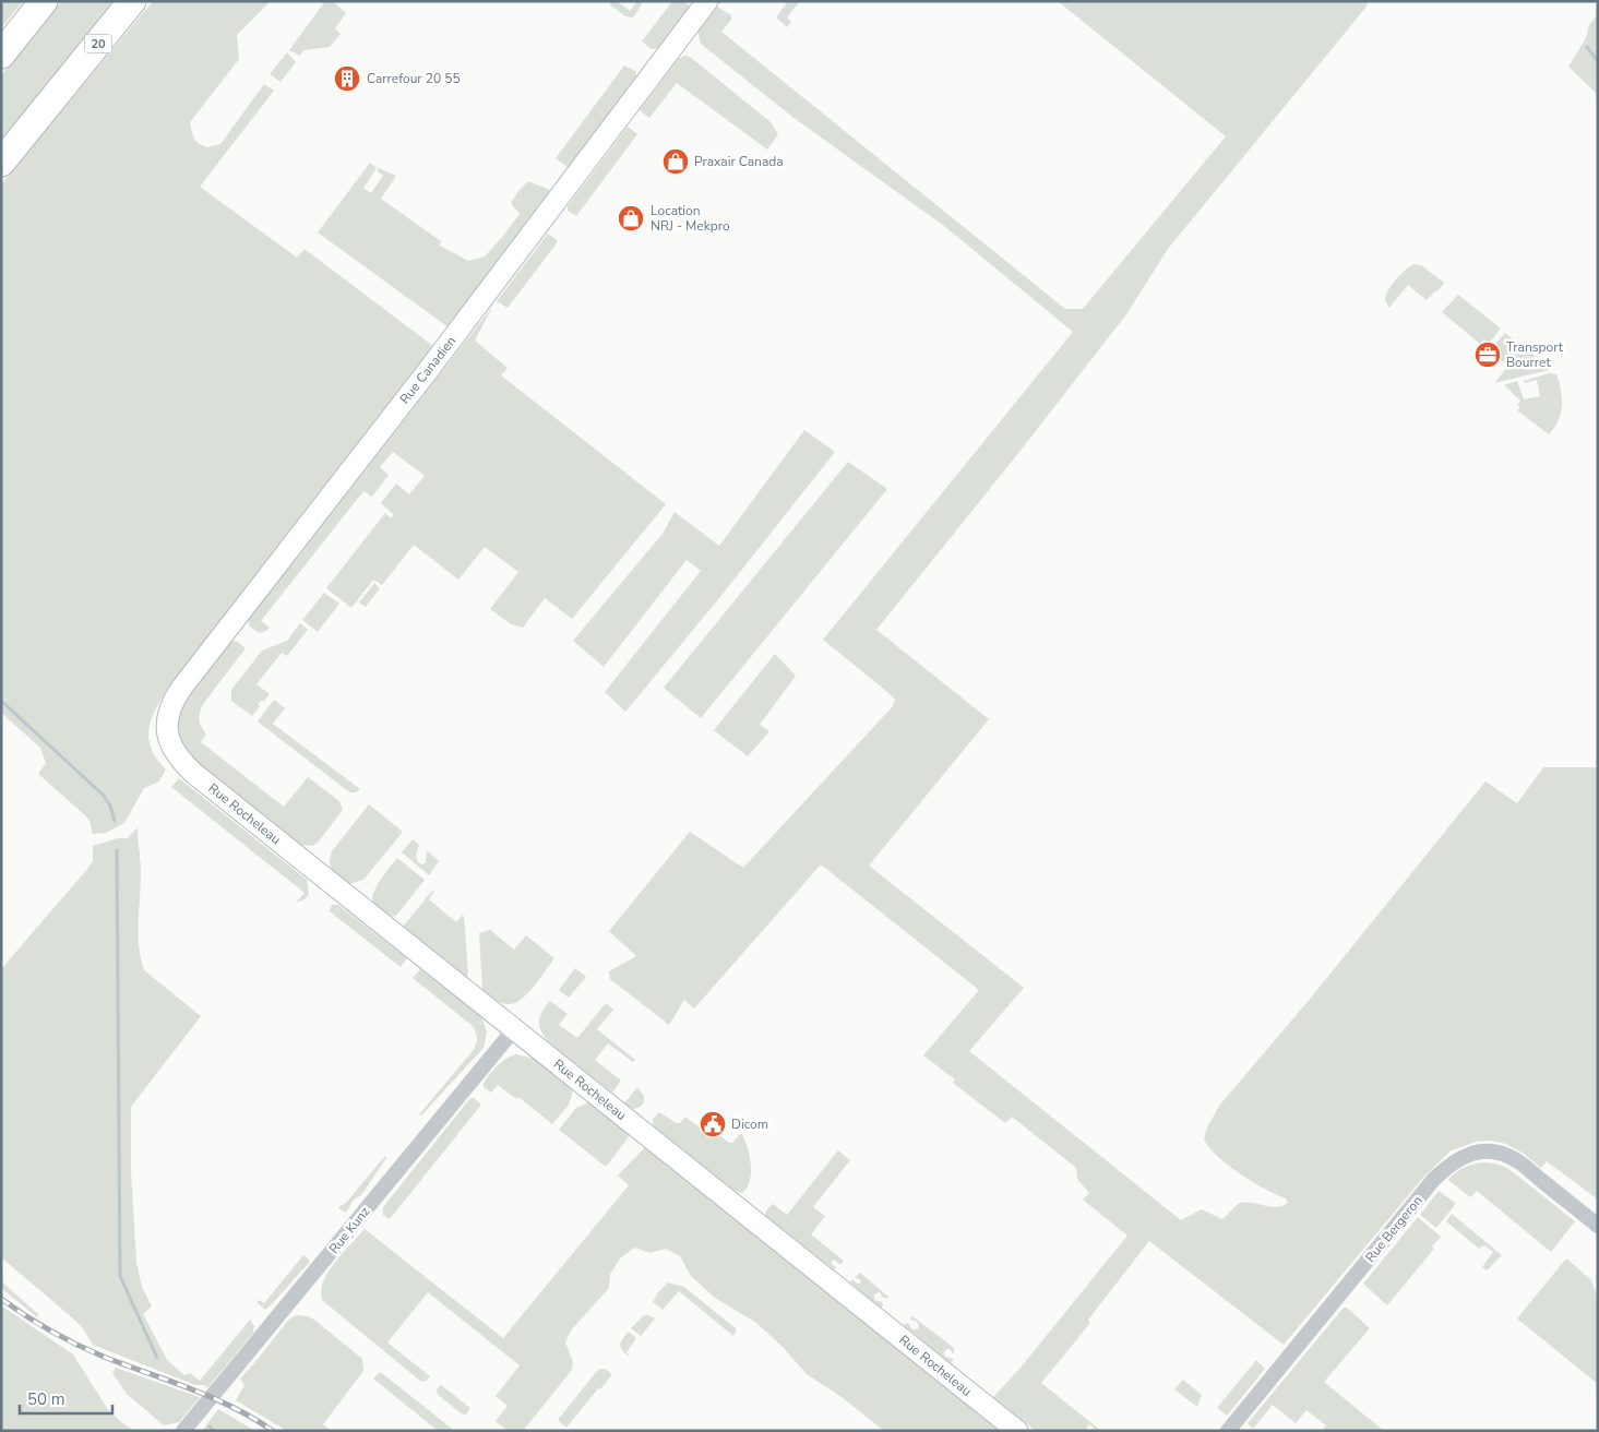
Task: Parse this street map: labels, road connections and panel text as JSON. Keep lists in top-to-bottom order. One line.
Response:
{"streets":{"highway":["20"],"street":["Rue Canadien","Rue Rocheleau","Rue Bergeron","Rue Kunz"]},"crossings":[["Rue Canadien","Rue Rocheleau"],["Rue Rocheleau","Rue Kunz"]],"places":{"building":["Carrefour 20 55"],"shop":["Praxair Canada","Location NRJ - Mekpro"],"office":["Transport Bourret"],"public building":["Dicom"]},"scale_bar":"50 m"}
